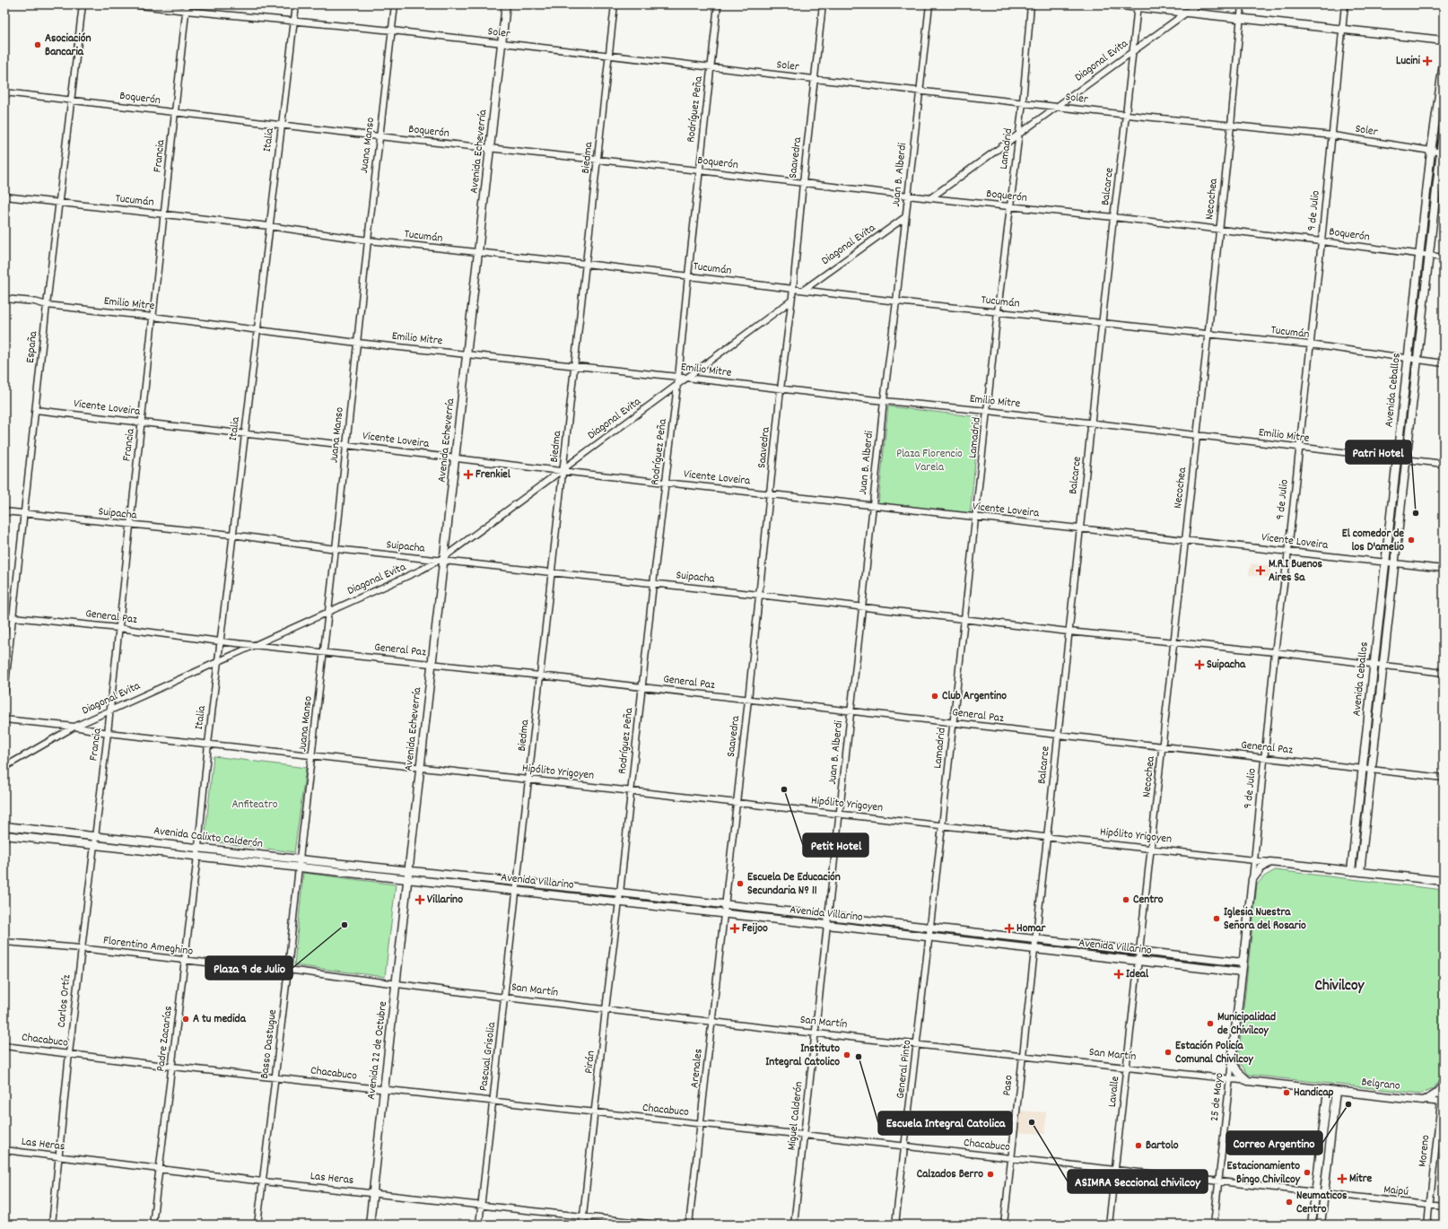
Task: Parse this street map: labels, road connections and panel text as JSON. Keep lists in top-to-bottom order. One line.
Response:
{"streets":{"main road":["Avenida Echeverría","9 de Julio","Avenida Ceballos","Hipólito Yrigoyen","Avenida Calixto Calderón","Avenida Villarino","San Martín","Avenida 22 de Octubre","Belgrano","25 de Mayo","Moreno"],"street":["Soler","Diagonal Evita","Boquerón","Rodríguez Peña","Italia","Juana Manso","Lamadrid","Francia","Biedma","Saavedra","Juan B. Alberdi","Balcarce","Necochea","Tucumán","Emilio Mitre","España","Vicente Loveira","Suipacha","General Paz","Florentino Ameghino","Carlos Ortíz","Padre Zacarías","Chacabuco","Basso Dastugue","Pascual Grisolia","Pirán","Arenales","General Pinto","Paso","Lavalle","Miguel Calderón","Las Heras","Maipú"]},"crossings":[["Soler","Diagonal Evita"],["Soler","Rodríguez Peña"],["Soler","Italia"],["Soler","Juana Manso"],["Soler","Lamadrid"],["Soler","Avenida Echeverría"],["Soler","Francia"],["Soler","Biedma"],["Soler","Saavedra"],["Soler","Juan B. Alberdi"],["Soler","Balcarce"],["Soler","Necochea"],["Soler","9 de Julio"],["Soler","Avenida Ceballos"],["Diagonal Evita","Boquerón"],["Diagonal Evita","Rodríguez Peña"],["Diagonal Evita","Italia"],["Diagonal Evita","Juana Manso"],["Diagonal Evita","Lamadrid"],["Diagonal Evita","Avenida Echeverría"],["Diagonal Evita","Francia"],["Diagonal Evita","Biedma"],["Diagonal Evita","Saavedra"],["Diagonal Evita","Juan B. Alberdi"],["Diagonal Evita","Balcarce"],["Diagonal Evita","Tucumán"],["Diagonal Evita","Emilio Mitre"],["Diagonal Evita","Vicente Loveira"],["Diagonal Evita","Suipacha"],["Diagonal Evita","General Paz"],["Diagonal Evita","Hipólito Yrigoyen"],["Boquerón","Rodríguez Peña"],["Boquerón","Italia"],["Boquerón","Juana Manso"],["Boquerón","Lamadrid"],["Boquerón","Avenida Echeverría"],["Boquerón","Francia"],["Boquerón","Biedma"],["Boquerón","Saavedra"],["Boquerón","Juan B. Alberdi"],["Boquerón","Balcarce"],["Boquerón","Necochea"],["Boquerón","9 de Julio"],["Boquerón","España"],["Boquerón","Avenida Ceballos"],["Rodríguez Peña","Tucumán"],["Rodríguez Peña","Emilio Mitre"],["Rodríguez Peña","Vicente Loveira"],["Rodríguez Peña","Suipacha"],["Rodríguez Peña","General Paz"],["Rodríguez Peña","Hipólito Yrigoyen"],["Rodríguez Peña","Avenida Villarino"],["Rodríguez Peña","Pirán"],["Italia","Tucumán"],["Italia","Emilio Mitre"],["Italia","Vicente Loveira"],["Italia","Suipacha"],["Italia","General Paz"],["Italia","Hipólito Yrigoyen"],["Italia","Avenida Calixto Calderón"],["Italia","Padre Zacarías"],["Juana Manso","Tucumán"],["Juana Manso","Emilio Mitre"],["Juana Manso","Vicente Loveira"],["Juana Manso","Suipacha"],["Juana Manso","General Paz"],["Juana Manso","Hipólito Yrigoyen"],["Juana Manso","Avenida Calixto Calderón"],["Juana Manso","Basso Dastugue"],["Lamadrid","Tucumán"],["Lamadrid","Emilio Mitre"],["Lamadrid","Vicente Loveira"],["Lamadrid","Suipacha"],["Lamadrid","General Paz"],["Lamadrid","Hipólito Yrigoyen"],["Lamadrid","Avenida Villarino"],["Lamadrid","General Pinto"],["Avenida Echeverría","Tucumán"],["Avenida Echeverría","Emilio Mitre"],["Avenida Echeverría","Vicente Loveira"],["Avenida Echeverría","Suipacha"],["Avenida Echeverría","General Paz"],["Avenida Echeverría","Hipólito Yrigoyen"],["Avenida Echeverría","Avenida Calixto Calderón"],["Avenida Echeverría","Avenida Villarino"],["Avenida Echeverría","Avenida 22 de Octubre"],["Francia","Tucumán"],["Francia","Emilio Mitre"],["Francia","Vicente Loveira"],["Francia","Suipacha"],["Francia","General Paz"],["Francia","Hipólito Yrigoyen"],["Francia","Avenida Calixto Calderón"],["Francia","Carlos Ortíz"],["Biedma","Tucumán"],["Biedma","Emilio Mitre"],["Biedma","Vicente Loveira"],["Biedma","Suipacha"],["Biedma","General Paz"],["Biedma","Hipólito Yrigoyen"],["Biedma","Avenida Villarino"],["Biedma","Pascual Grisolia"],["Saavedra","Tucumán"],["Saavedra","Emilio Mitre"],["Saavedra","Vicente Loveira"],["Saavedra","Suipacha"],["Saavedra","General Paz"],["Saavedra","Hipólito Yrigoyen"],["Saavedra","Avenida Villarino"],["Saavedra","Arenales"],["Juan B. Alberdi","Tucumán"],["Juan B. Alberdi","Emilio Mitre"],["Juan B. Alberdi","Vicente Loveira"],["Juan B. Alberdi","Suipacha"],["Juan B. Alberdi","General Paz"],["Juan B. Alberdi","Hipólito Yrigoyen"],["Juan B. Alberdi","Avenida Villarino"],["Juan B. Alberdi","Miguel Calderón"],["Balcarce","Tucumán"],["Balcarce","Emilio Mitre"],["Balcarce","Vicente Loveira"],["Balcarce","Suipacha"],["Balcarce","General Paz"],["Balcarce","Hipólito Yrigoyen"],["Balcarce","Avenida Villarino"],["Balcarce","Paso"],["Necochea","Tucumán"],["Necochea","Emilio Mitre"],["Necochea","Vicente Loveira"],["Necochea","Suipacha"],["Necochea","General Paz"],["Necochea","Hipólito Yrigoyen"],["Necochea","Avenida Villarino"],["Necochea","Lavalle"],["Tucumán","9 de Julio"],["Tucumán","España"],["Tucumán","Avenida Ceballos"],["9 de Julio","Emilio Mitre"],["9 de Julio","Vicente Loveira"],["9 de Julio","Suipacha"],["9 de Julio","General Paz"],["9 de Julio","Hipólito Yrigoyen"],["9 de Julio","Avenida Villarino"],["9 de Julio","25 de Mayo"],["Emilio Mitre","España"],["Emilio Mitre","Avenida Ceballos"],["España","Vicente Loveira"],["España","Suipacha"],["España","General Paz"],["Avenida Ceballos","Vicente Loveira"],["Avenida Ceballos","Suipacha"],["Avenida Ceballos","General Paz"],["Avenida Ceballos","Hipólito Yrigoyen"],["Avenida Calixto Calderón","Avenida Villarino"],["Avenida Calixto Calderón","Carlos Ortíz"],["Avenida Calixto Calderón","Padre Zacarías"],["Avenida Calixto Calderón","Basso Dastugue"],["Avenida Calixto Calderón","Avenida 22 de Octubre"],["Avenida Villarino","Avenida 22 de Octubre"],["Avenida Villarino","Pascual Grisolia"],["Avenida Villarino","Pirán"],["Avenida Villarino","Arenales"],["Avenida Villarino","General Pinto"],["Avenida Villarino","Paso"],["Avenida Villarino","Lavalle"],["Avenida Villarino","25 de Mayo"],["Avenida Villarino","Miguel Calderón"],["Florentino Ameghino","San Martín"],["Florentino Ameghino","Carlos Ortíz"],["Florentino Ameghino","Padre Zacarías"],["Florentino Ameghino","Basso Dastugue"],["Florentino Ameghino","Avenida 22 de Octubre"],["San Martín","Avenida 22 de Octubre"],["San Martín","Pascual Grisolia"],["San Martín","Pirán"],["San Martín","Arenales"],["San Martín","General Pinto"],["San Martín","Belgrano"],["San Martín","Paso"],["San Martín","Lavalle"],["San Martín","25 de Mayo"],["San Martín","Miguel Calderón"],["Carlos Ortíz","Chacabuco"],["Carlos Ortíz","Las Heras"],["Padre Zacarías","Chacabuco"],["Padre Zacarías","Las Heras"],["Chacabuco","Basso Dastugue"],["Chacabuco","Avenida 22 de Octubre"],["Chacabuco","Pascual Grisolia"],["Chacabuco","Pirán"],["Chacabuco","Arenales"],["Chacabuco","General Pinto"],["Chacabuco","Paso"],["Chacabuco","Lavalle"],["Chacabuco","25 de Mayo"],["Chacabuco","Miguel Calderón"],["Chacabuco","Maipú"],["Basso Dastugue","Las Heras"],["Avenida 22 de Octubre","Las Heras"],["Pascual Grisolia","Las Heras"],["Pirán","Las Heras"],["Belgrano","Moreno"],["Moreno","Maipú"]],"districts":["Chivilcoy"],"parks":["Plaza Florencio Varela","Anfiteatro"],"places":{"other":["Asociación Bancaria","Patri Hotel","El comedor de los D'amelio","Club Argentino","Petit Hotel","Escuela De Educación Secundaria Nº 11","Centro","Iglesia Nuestra Señora del Rosario","Plaza 9 de Julio","A tu medida","Municipalidad de Chivilcoy","Estación Policía Comunal Chivilcoy","Instituto Integral Catolico","Escuela Integral Catolica","Handicap","Correo Argentino","ASIMRA Seccional chivilcoy","Bartolo","Estacionamiento Bingo Chivilcoy","Calzados Berro","Neumaticos Centro"],"health":["Lucini","Frenkiel","M.R.I Buenos Aires Sa","Suipacha","Villarino","Feijoo","Homar","Ideal","Mitre"]}}
